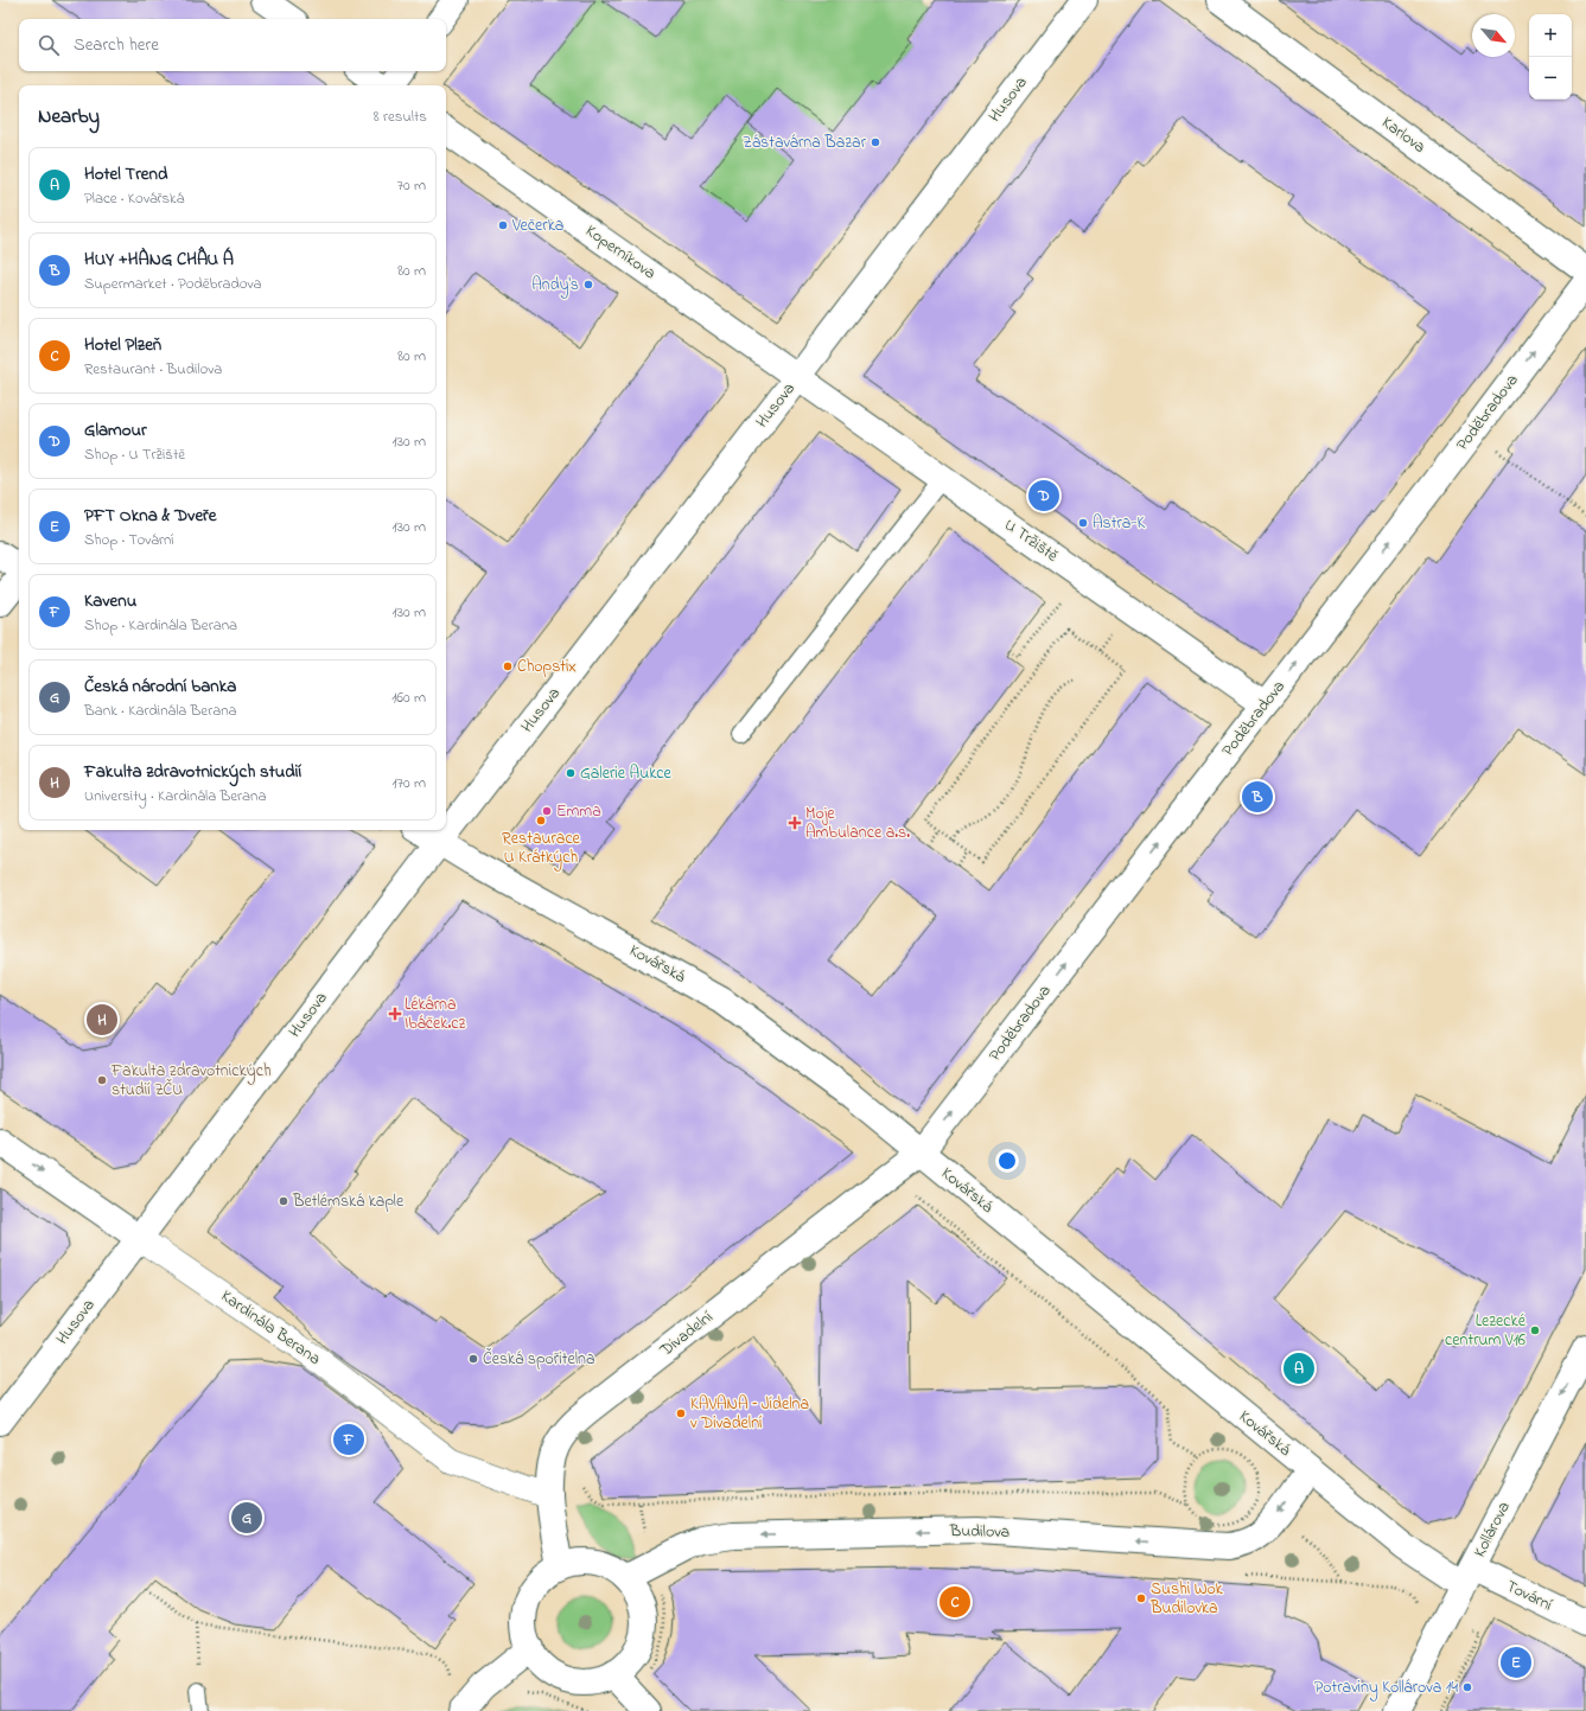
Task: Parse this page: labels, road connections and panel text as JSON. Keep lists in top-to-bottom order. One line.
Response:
{"streets":{"street":["Husova","Karlova","Koperníkova","Poděbradova","U Tržiště","Kovářská","Kardinála Berana","Divadelní","Kollárova","Budilova","Tovární"]},"crossings":[["Husova","Koperníkova"],["Husova","U Tržiště"],["Husova","Kovářská"],["Husova","Kardinála Berana"],["Koperníkova","U Tržiště"],["Poděbradova","U Tržiště"],["Poděbradova","Kovářská"],["Poděbradova","Divadelní"],["Kovářská","Divadelní"],["Kovářská","Kollárova"],["Kovářská","Budilova"],["Kovářská","Tovární"],["Kardinála Berana","Divadelní"],["Divadelní","Budilova"],["Kollárova","Tovární"]],"one_way":["Poděbradova","Kollárova","Budilova"],"places":{"other":["Zástavárna Bazar","Večerka","Andy's","Astra-K","Chopstix","Galerie Aukce","Emma","Restaurace U Krátkých","Fakulta zdravotnických studií ZČU","Betlémská kaple","Lezecké centrum V16","Česká spořitelna","KAVANA – Jídelna v Divadelní","Sushi Wok Budilovka","Potraviny Kollárova 14"],"health":["Moje Ambulance a.s.","Lékárna Ibáček.cz"]},"north":"bottom right","page":{"map_buttons":["+","−"],"search":"Search here","heading":["Nearby","8 results"],"list":[{"mark":"A","name":"Hotel Trend","note":"Place · Kovářská","value":"70 m"},{"mark":"B","name":"HUY +HÀNG CHÂU Á","note":"Supermarket · Poděbradova","value":"80 m"},{"mark":"C","name":"Hotel Plzeň","note":"Restaurant · Budilova","value":"80 m"},{"mark":"D","name":"Glamour","note":"Shop · U Tržiště","value":"130 m"},{"mark":"E","name":"PFT Okna & Dveře","note":"Shop · Tovární","value":"130 m"},{"mark":"F","name":"Kavenu","note":"Shop · Kardinála Berana","value":"130 m"},{"mark":"G","name":"Česká národní banka","note":"Bank · Kardinála Berana","value":"160 m"},{"mark":"H","name":"Fakulta zdravotnických studií","note":"University · Kardinála Berana","value":"170 m"}],"pins":["D","B","H","A","F","G","C","E"]}}
